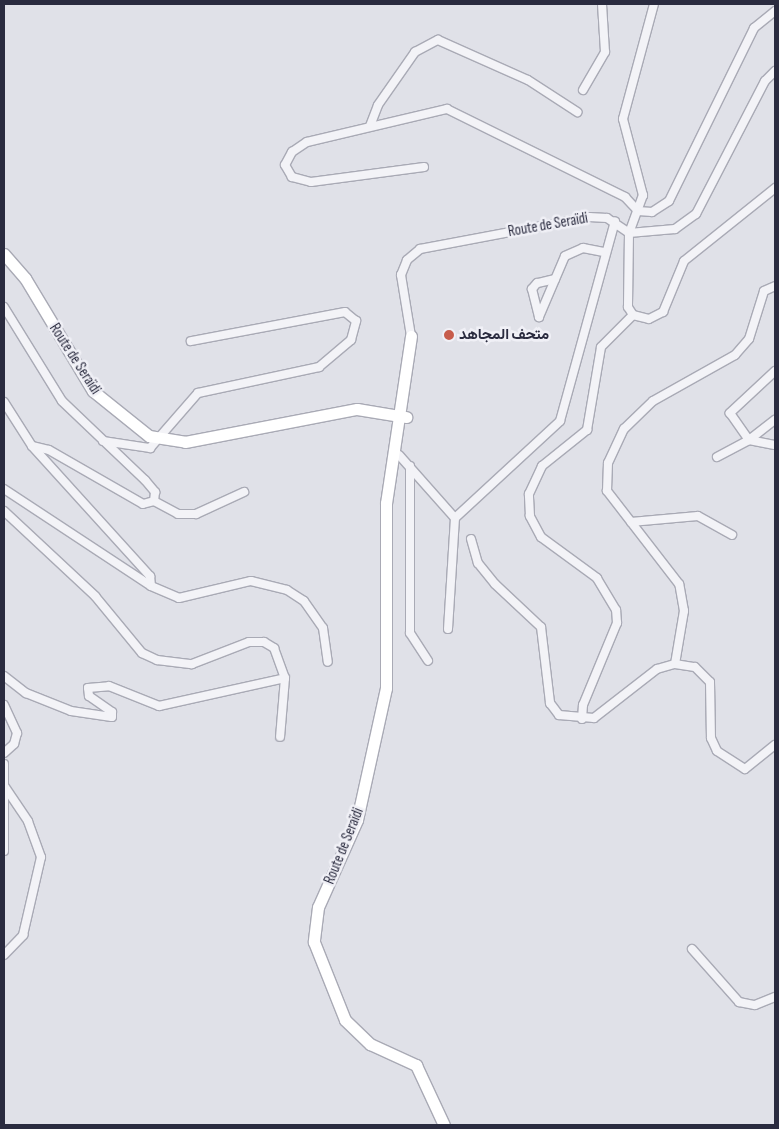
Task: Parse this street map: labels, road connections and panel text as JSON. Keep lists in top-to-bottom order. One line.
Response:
{"streets":{"main road":["Route de Seraïdi"]},"places":["متحف المجاهد"]}
